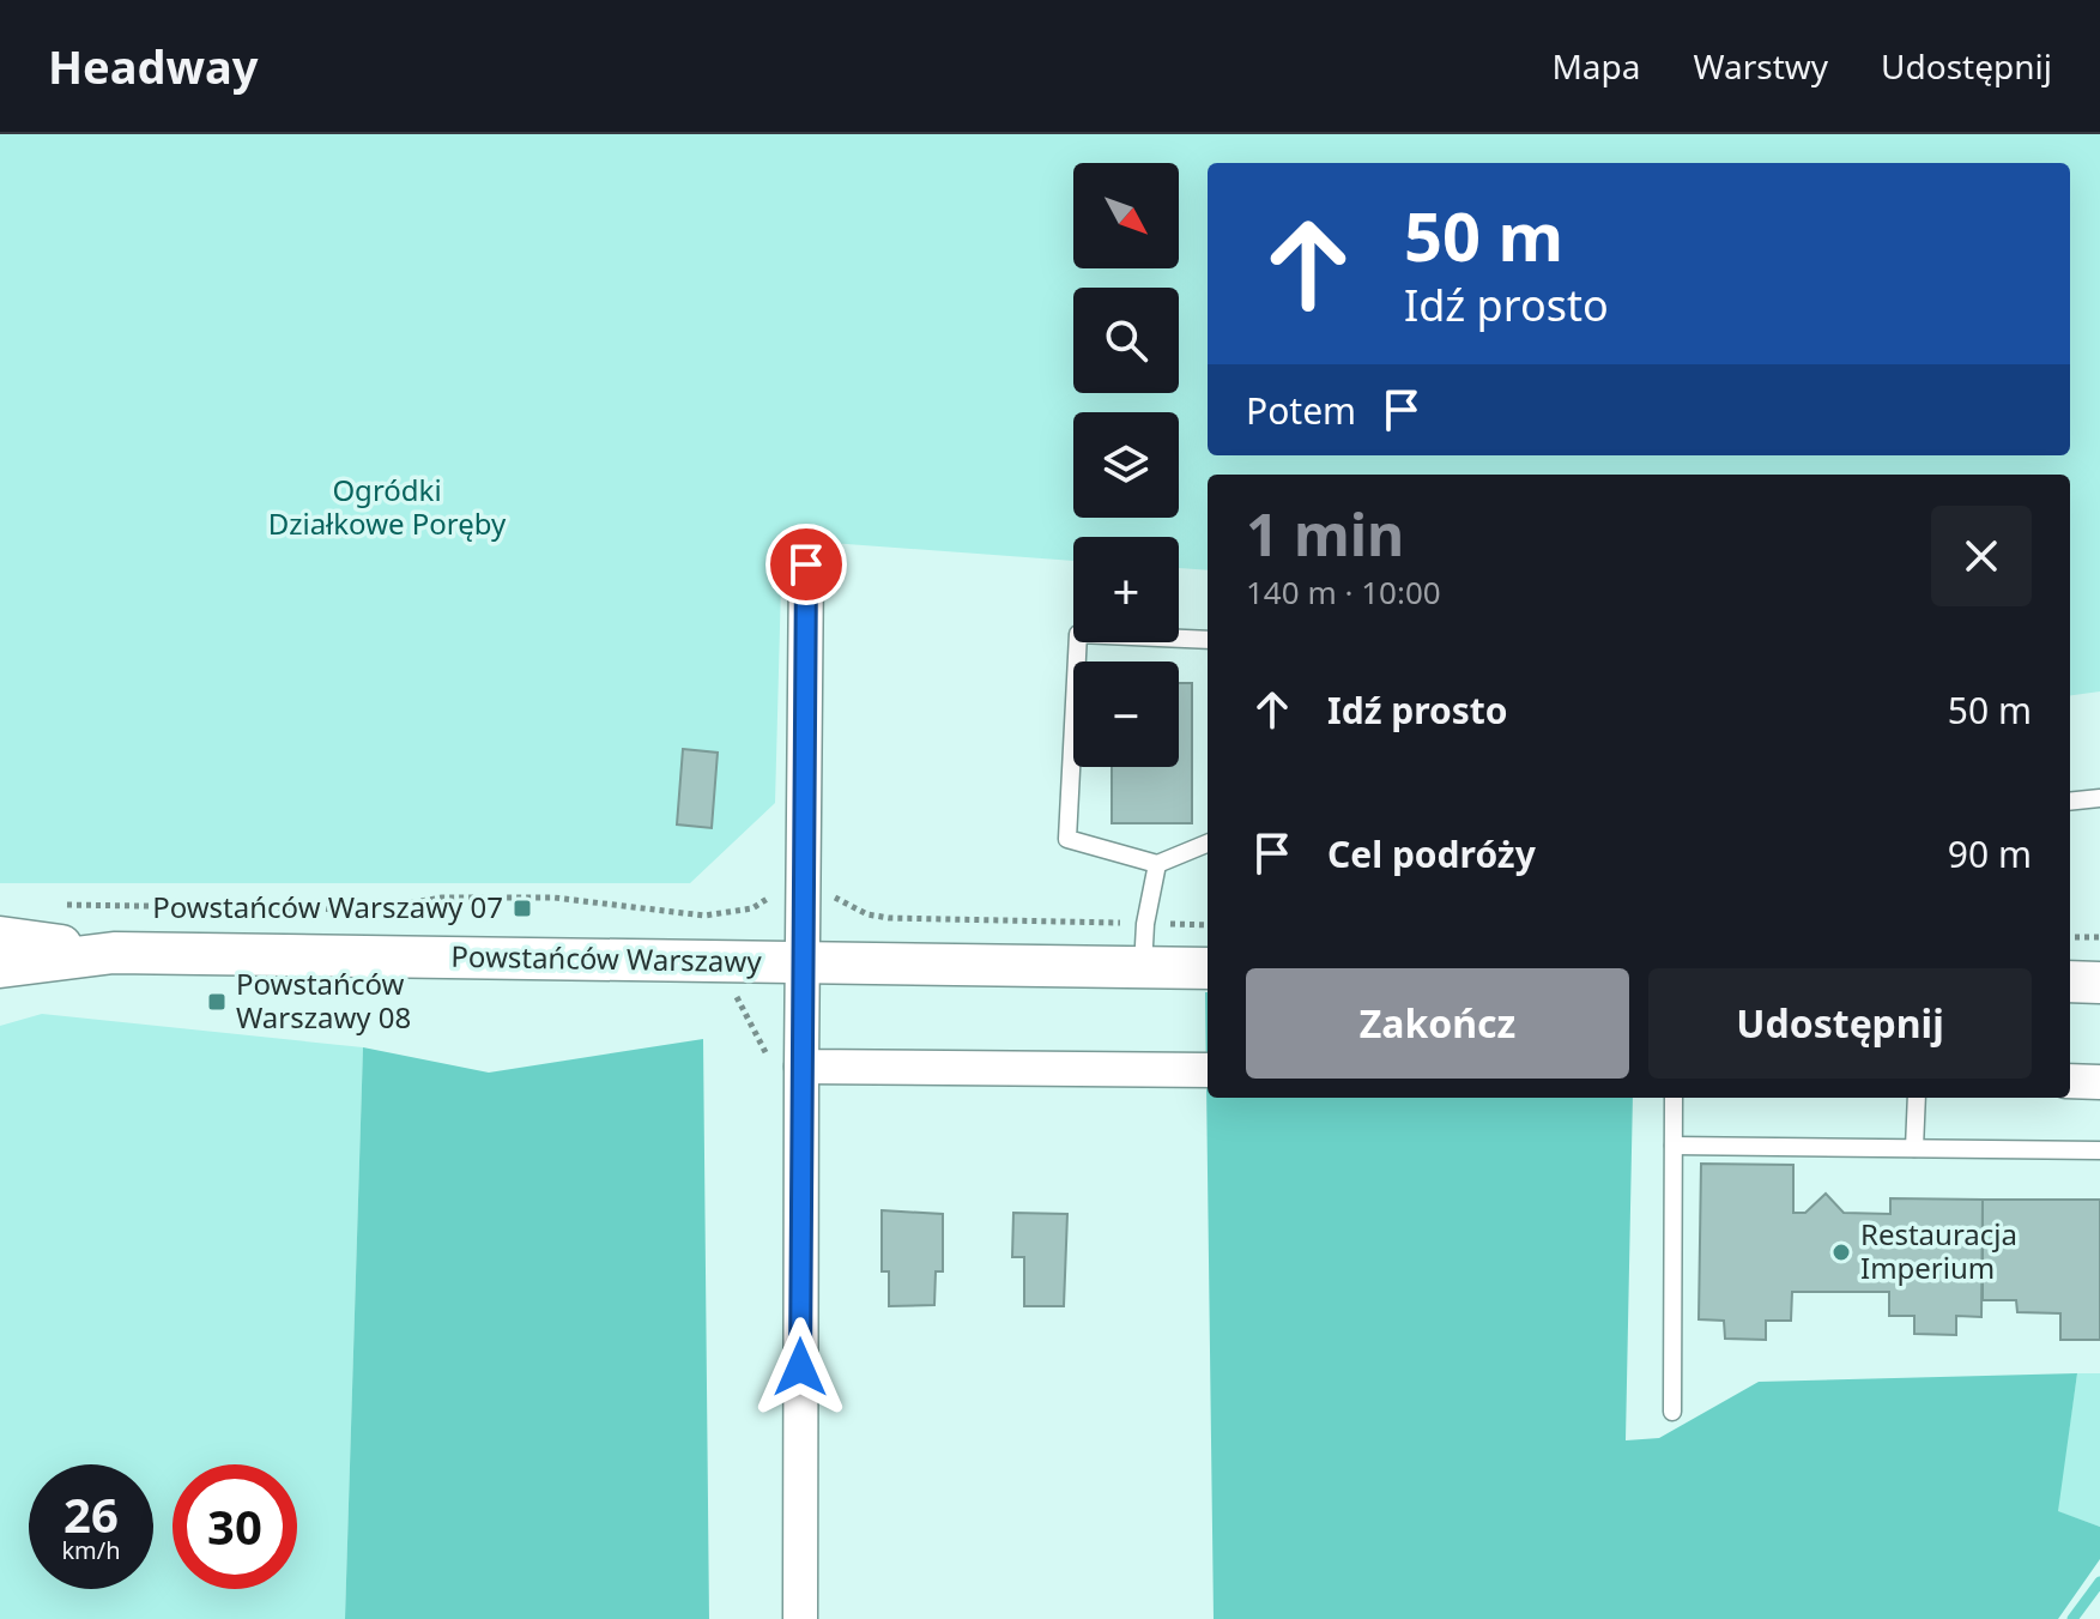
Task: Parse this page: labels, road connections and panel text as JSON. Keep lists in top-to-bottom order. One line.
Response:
{"streets":{"street":["Powstańców Warszawy"]},"parks":["Ogródki Działkowe Poręby"],"places":{"transit":["Powstańców Warszawy 07","Powstańców Warszawy 08"],"other":["Restauracja Imperium"]},"north":"bottom right","page":{"header":"Headway","nav":["Mapa","Warstwy","Udostępnij"],"map_buttons":["+","−"],"turn":["50 m","Idź prosto"],"then":"Potem","heading":["1 min","140 m · 10:00"],"list":[{"name":"Idź prosto","value":"50 m"},{"name":"Cel podróży","value":"90 m"}],"buttons":["Zakończ","Udostępnij"],"speed":"26 km/h","limit":"30"}}
